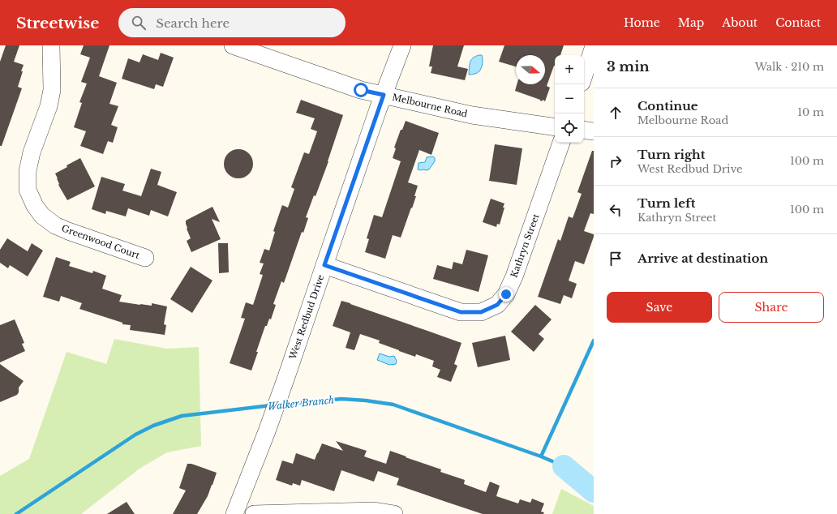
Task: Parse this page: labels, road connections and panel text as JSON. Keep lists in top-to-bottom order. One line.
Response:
{"streets":{"street":["Melbourne Road","Greenwood Court","Kathryn Street","West Redbud Drive"]},"crossings":[["Melbourne Road","West Redbud Drive"],["Kathryn Street","West Redbud Drive"]],"water":["Walker Branch"],"north":"right","page":{"header":"Streetwise","search":"Search here","nav":["Home","Map","About","Contact"],"heading":["3 min","Walk · 210 m"],"map_buttons":["+","−"],"list":[["Continue","Melbourne Road","10 m"],["Turn right","West Redbud Drive","100 m"],["Turn left","Kathryn Street","100 m"],"Arrive at destination"],"buttons":["Save","Share"]}}
